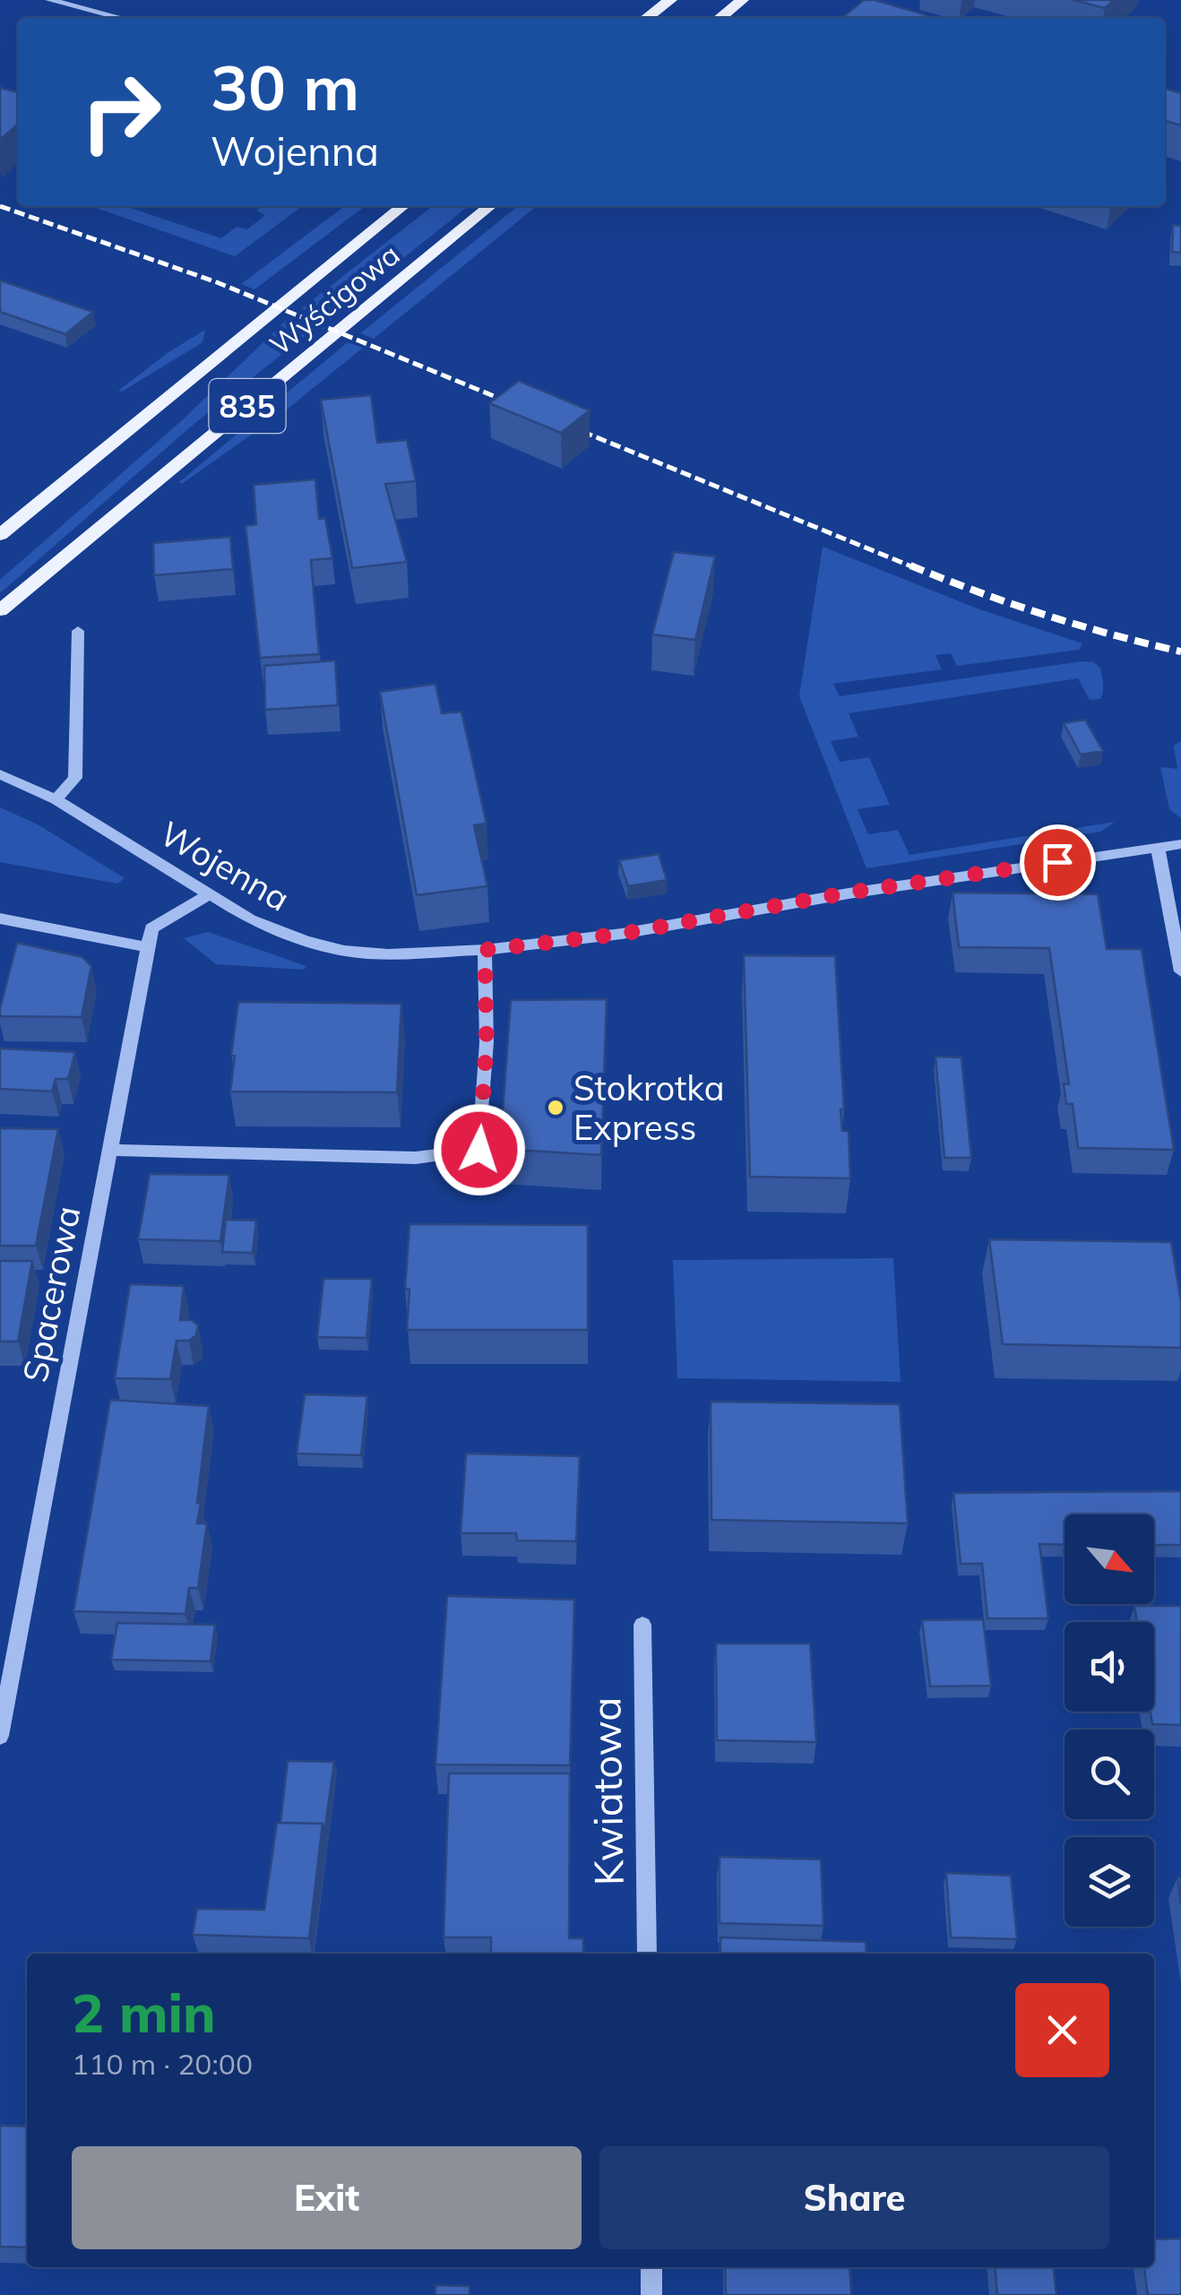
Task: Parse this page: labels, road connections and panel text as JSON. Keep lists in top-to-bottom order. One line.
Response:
{"streets":{"main road":["Wyścigowa","835"],"street":["Wojenna","Spacerowa","Kwiatowa"]},"places":["Stokrotka Express"],"north":"bottom right","page":{"turn":["30 m","Wojenna"],"heading":["2 min","110 m · 20:00"],"buttons":["Exit","Share"]}}
